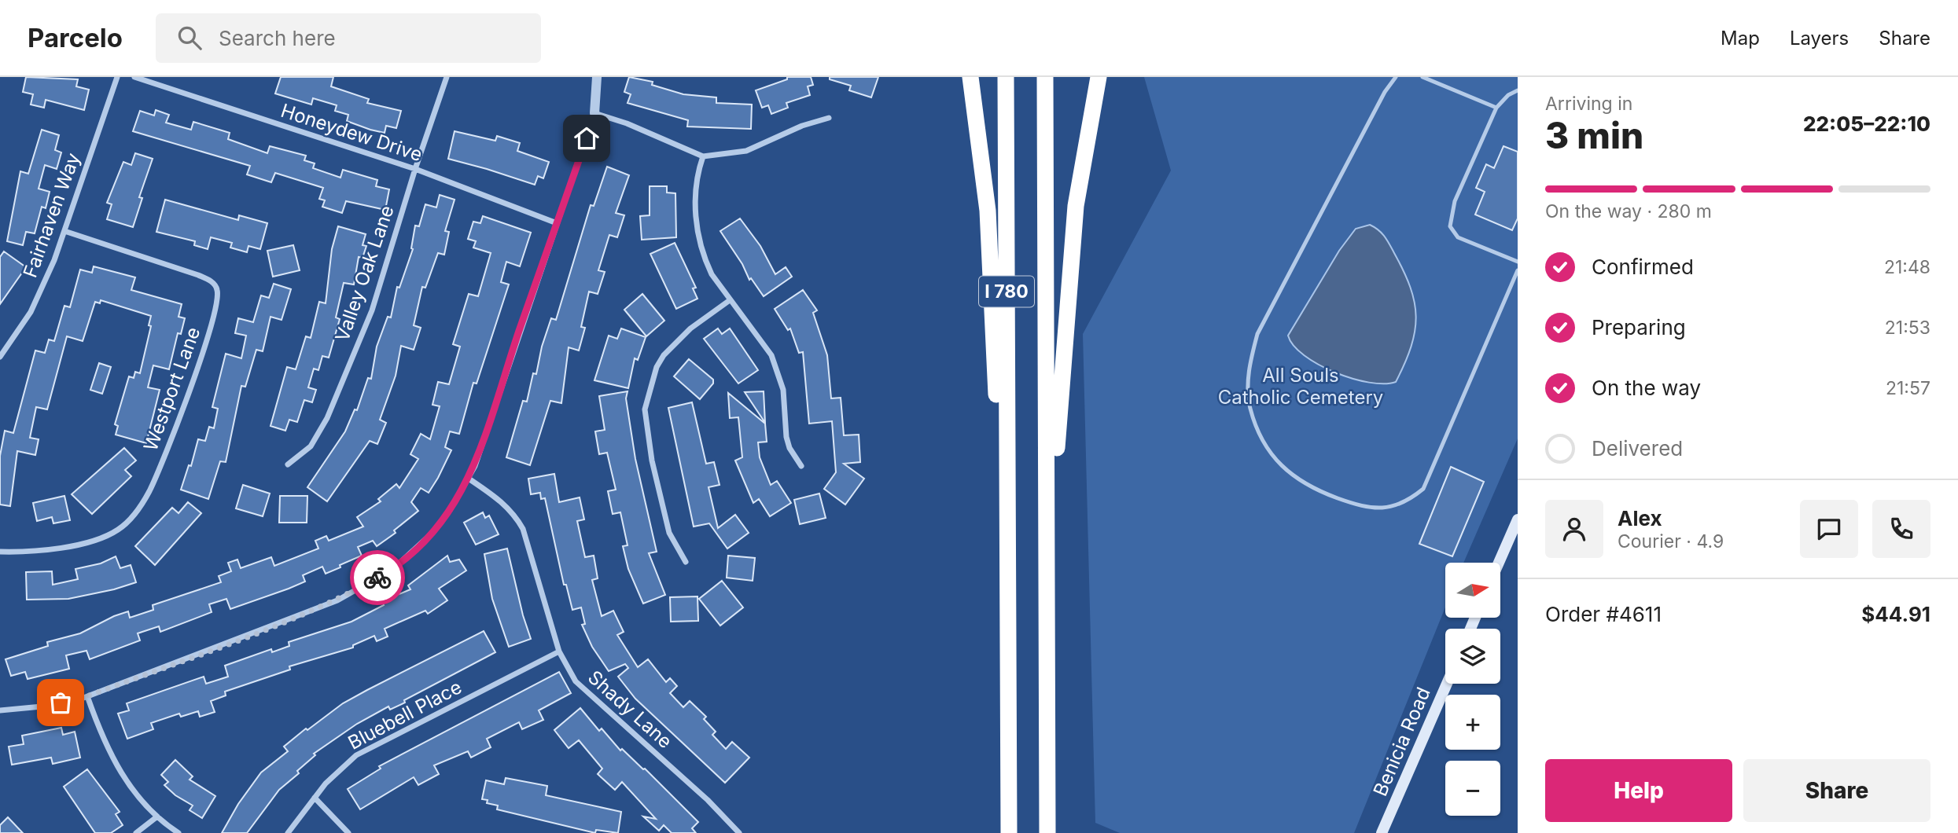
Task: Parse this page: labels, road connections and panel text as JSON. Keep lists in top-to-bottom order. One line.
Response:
{"streets":{"highway":["I 780"],"main road":["Benicia Road"],"street":["Honeydew Drive","Fairhaven Way","Valley Oak Lane","Westport Lane","Shady Lane","Bluebell Place"]},"crossings":[["Honeydew Drive","Valley Oak Lane"],["Fairhaven Way","Westport Lane"],["Shady Lane","Bluebell Place"]],"parks":["All Souls Catholic Cemetery"],"north":"right","page":{"header":"Parcelo","search":"Search here","nav":["Map","Layers","Share"],"heading":["3 min","Arriving in","22:05–22:10"],"panel":["Alex","Courier · 4.9","Order #4611","$44.91"],"bar":"On the way · 280 m","list":[["Confirmed","21:48"],["Preparing","21:53"],["On the way","21:57"],"Delivered"],"map_buttons":["+","−"],"buttons":["Help","Share"]}}
